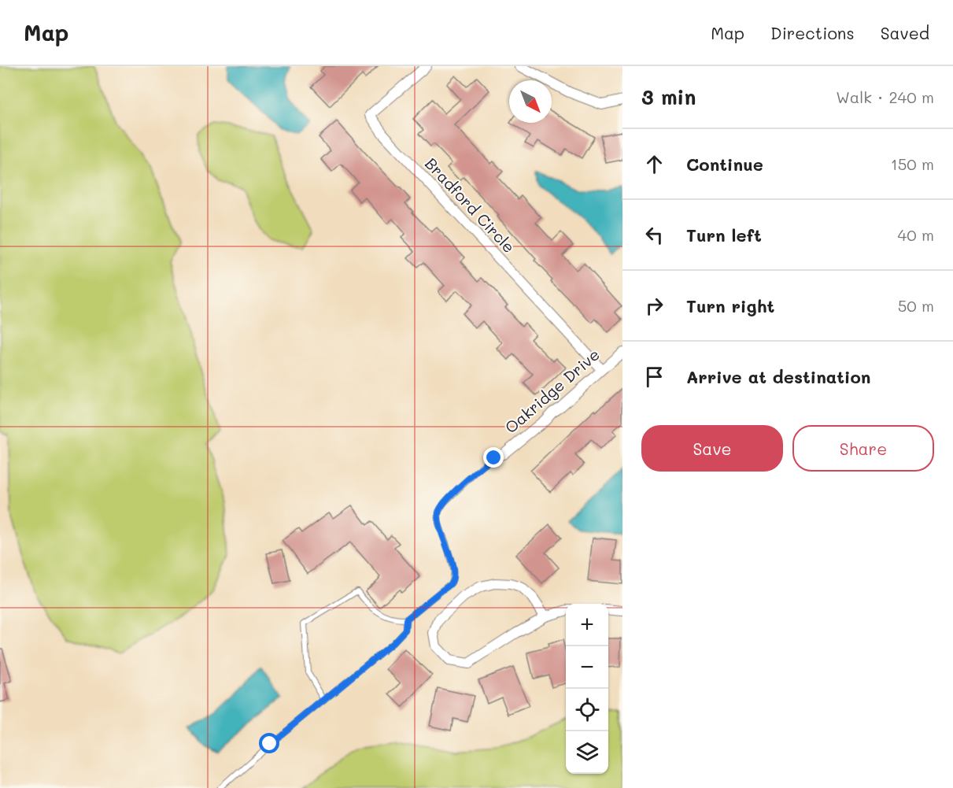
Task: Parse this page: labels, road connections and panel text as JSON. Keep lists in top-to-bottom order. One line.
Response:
{"streets":{"street":["Bradford Circle","Oakridge Drive"]},"crossings":[["Bradford Circle","Oakridge Drive"]],"north":"bottom right","page":{"header":"Map","nav":["Map","Directions","Saved"],"heading":["3 min","Walk · 240 m"],"list":[["Continue","150 m"],["Turn left","40 m"],["Turn right","50 m"],"Arrive at destination"],"buttons":["Save","Share"],"map_buttons":["+","−"]}}
